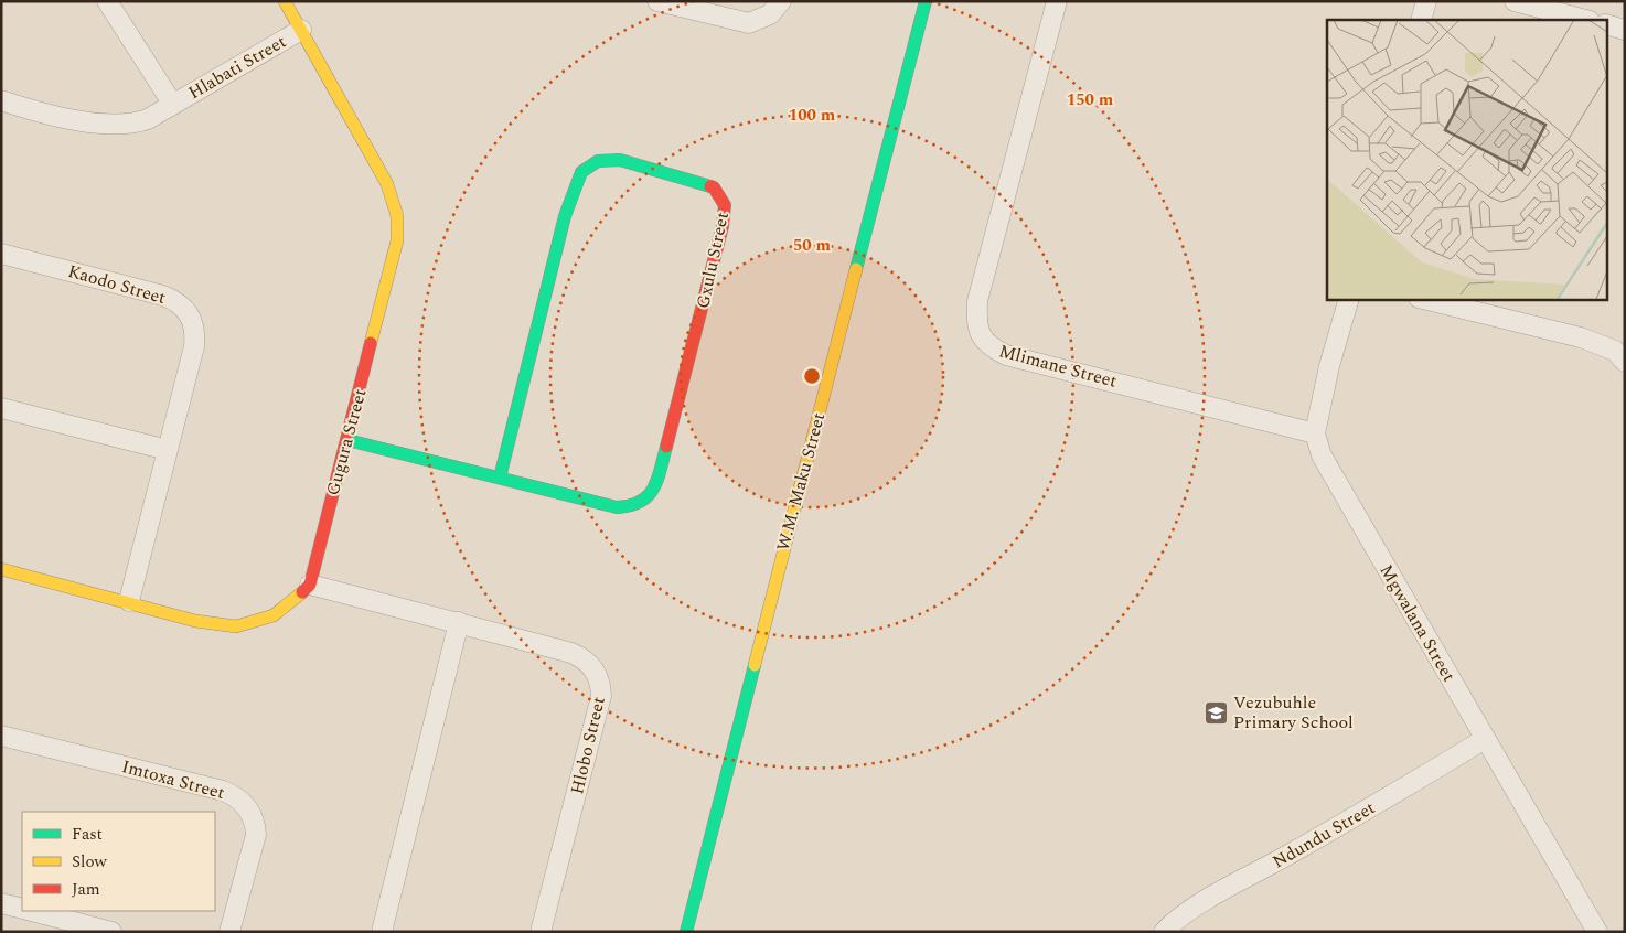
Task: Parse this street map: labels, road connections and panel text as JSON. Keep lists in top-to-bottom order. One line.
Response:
{"streets":{"street":["Hlabati Street","Gxulu Street","Kaodo Street","Mlimane Street","Gugura Street","W.M. Maku Street","Mgwalana Street","Hlobo Street","Imtoxa Street","Ndundu Street"]},"crossings":[["Hlabati Street","Gugura Street"],["Gxulu Street","Gugura Street"],["Mlimane Street","Mgwalana Street"],["Gugura Street","Hlobo Street"],["Mgwalana Street","Ndundu Street"]],"places":{"school or university":["Vezubuhle Primary School"]},"legend":["Fast","Slow","Jam"],"rings":["150 m","100 m","50 m"]}
